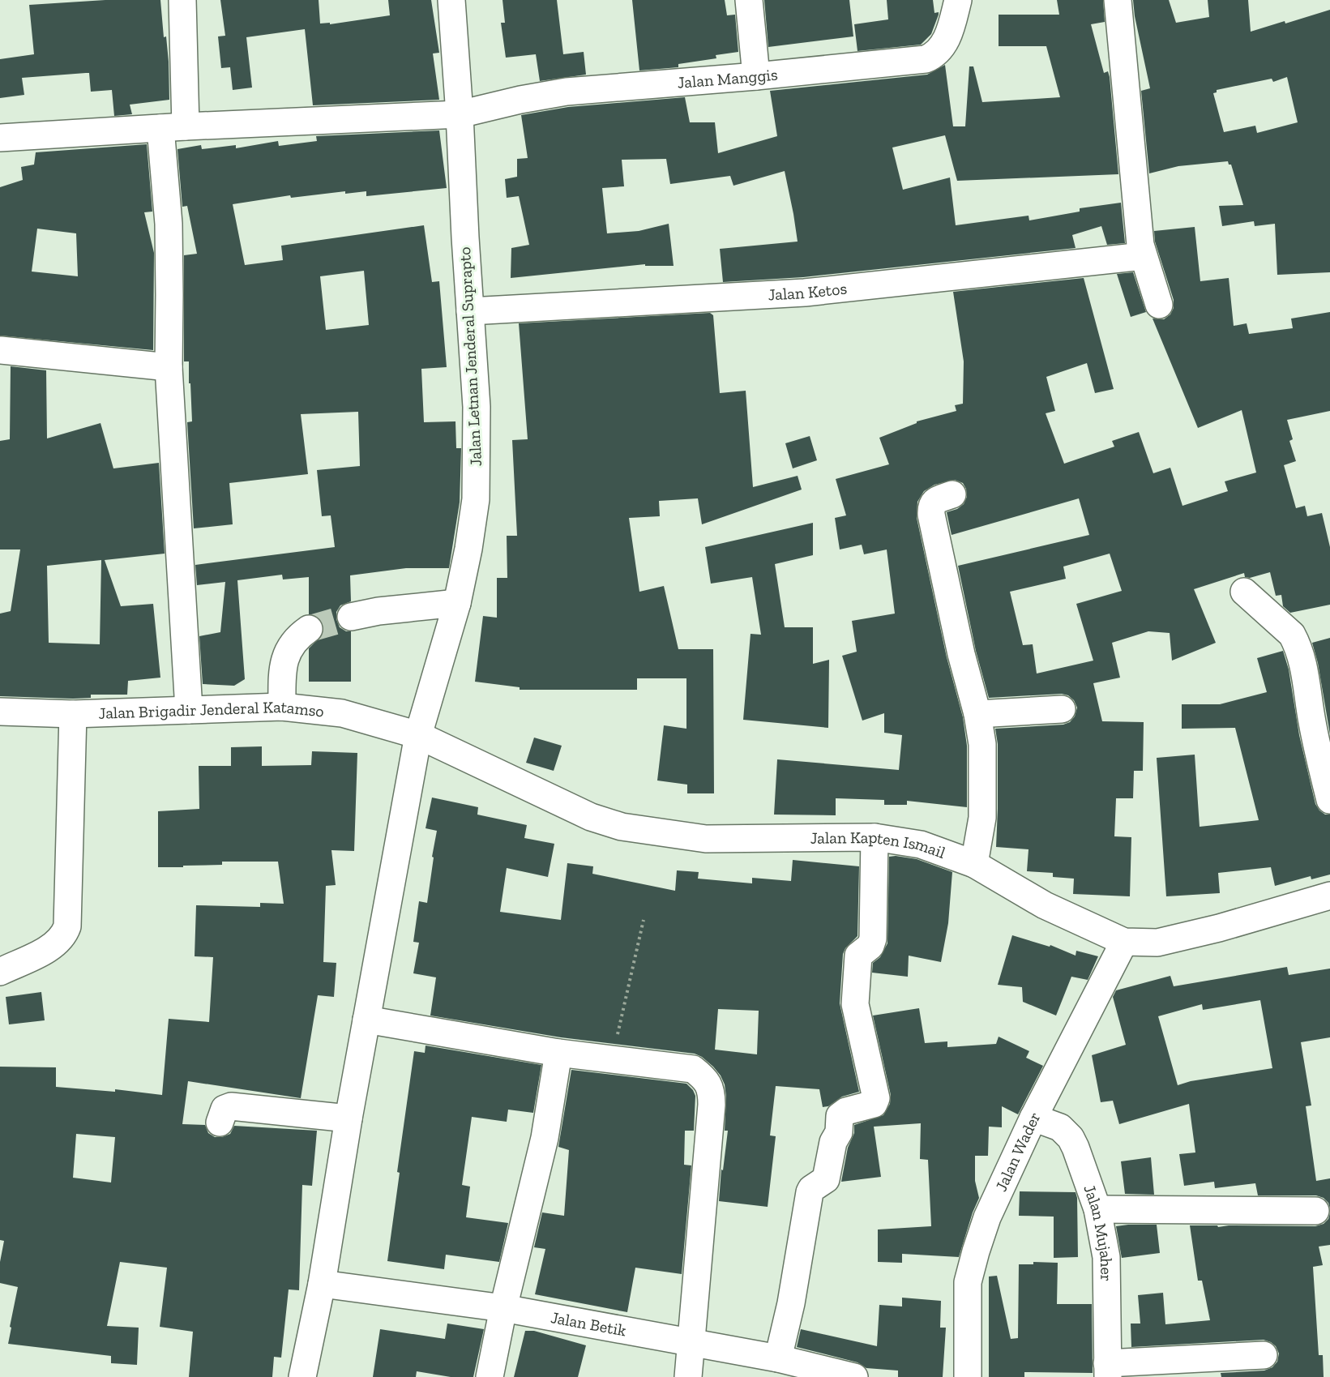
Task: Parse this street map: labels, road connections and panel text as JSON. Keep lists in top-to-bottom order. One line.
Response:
{"streets":{"street":["Jalan Manggis","Jalan Ketos","Jalan Letnan Jenderal Suprapto","Jalan Brigadir Jenderal Katamso","Jalan Kapten Ismail","Jalan Wader","Jalan Mujaher","Jalan Betik"]},"crossings":[["Jalan Manggis","Jalan Letnan Jenderal Suprapto"],["Jalan Ketos","Jalan Letnan Jenderal Suprapto"],["Jalan Letnan Jenderal Suprapto","Jalan Brigadir Jenderal Katamso"],["Jalan Letnan Jenderal Suprapto","Jalan Kapten Ismail"],["Jalan Letnan Jenderal Suprapto","Jalan Betik"],["Jalan Brigadir Jenderal Katamso","Jalan Kapten Ismail"],["Jalan Kapten Ismail","Jalan Wader"],["Jalan Wader","Jalan Mujaher"]]}
